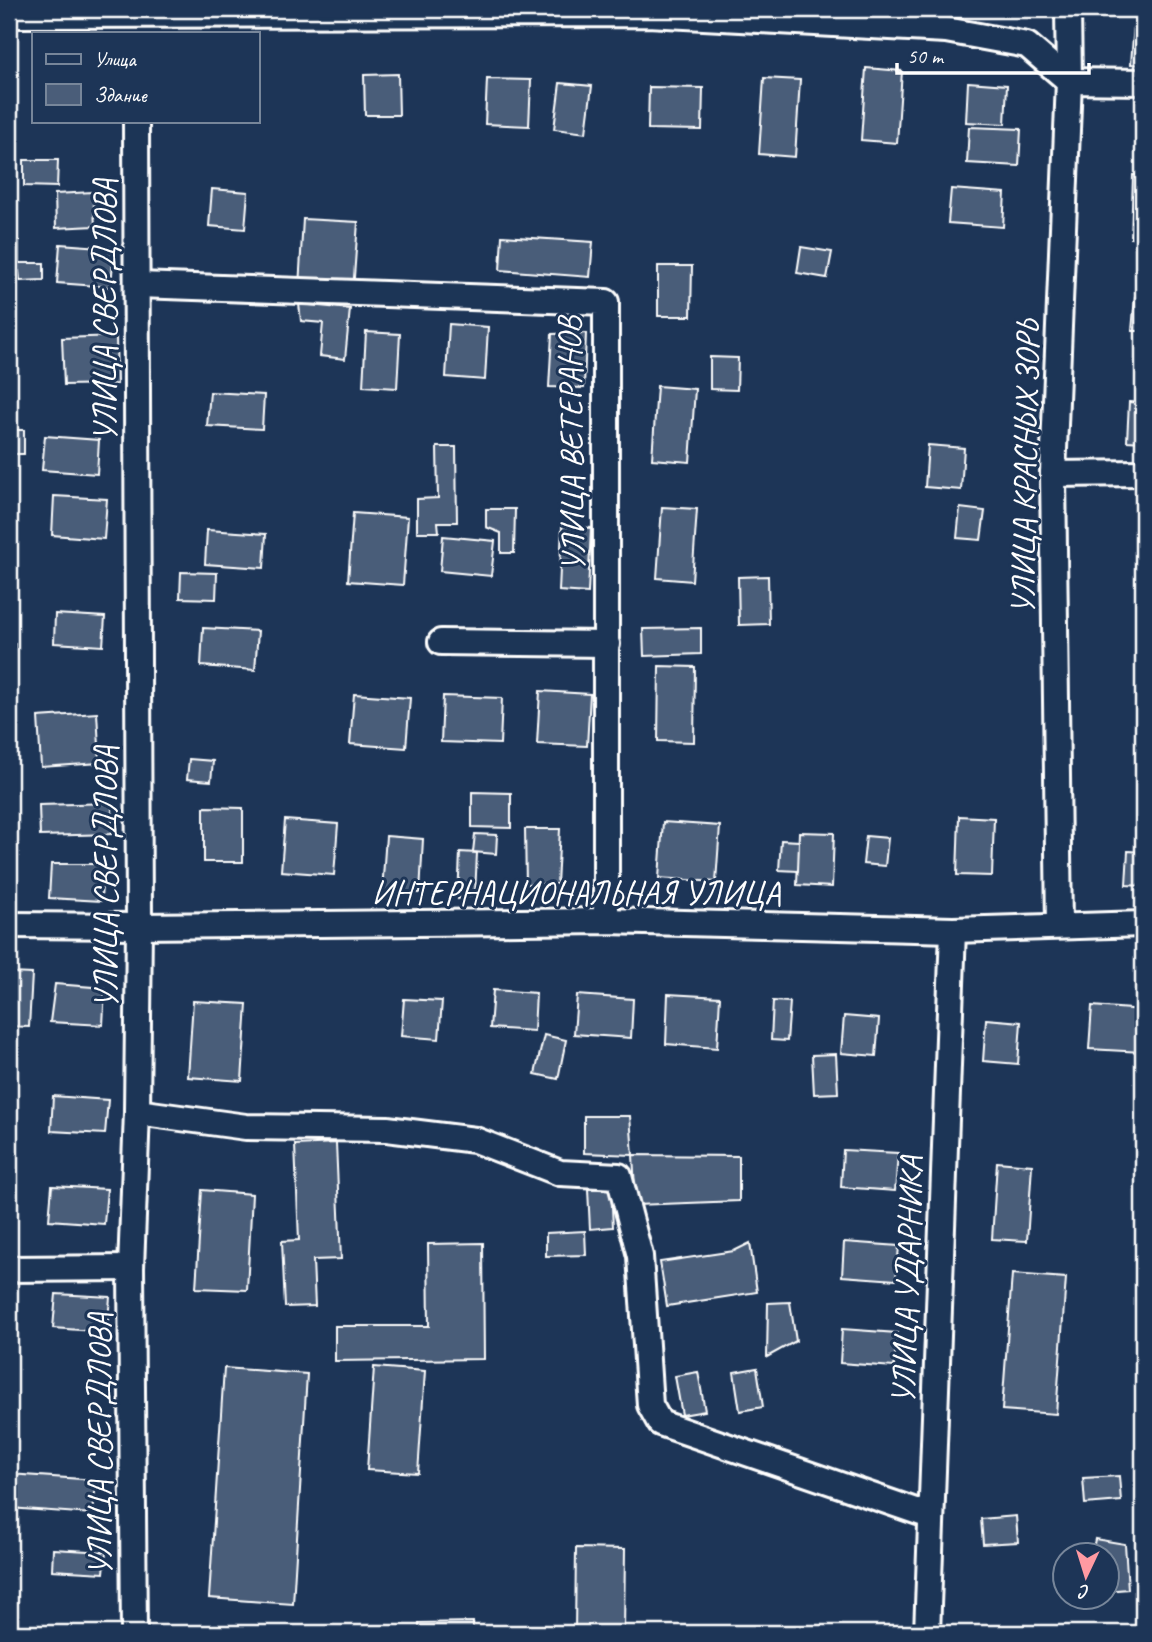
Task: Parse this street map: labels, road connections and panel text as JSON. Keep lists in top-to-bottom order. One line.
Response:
{"streets":{"street":["УЛИЦА СВЕРДЛОВА","УЛИЦА ВЕТЕРАНОВ","УЛИЦА КРАСНЫХ ЗОРЬ","ИНТЕРНАЦИОНАЛЬНАЯ УЛИЦА","УЛИЦА УДАРНИКА"]},"crossings":[["УЛИЦА СВЕРДЛОВА","УЛИЦА ВЕТЕРАНОВ"],["УЛИЦА СВЕРДЛОВА","ИНТЕРНАЦИОНАЛЬНАЯ УЛИЦА"],["УЛИЦА ВЕТЕРАНОВ","ИНТЕРНАЦИОНАЛЬНАЯ УЛИЦА"],["УЛИЦА КРАСНЫХ ЗОРЬ","ИНТЕРНАЦИОНАЛЬНАЯ УЛИЦА"],["ИНТЕРНАЦИОНАЛЬНАЯ УЛИЦА","УЛИЦА УДАРНИКА"]],"legend":["Улица","Здание"],"scale_bar":"50 m","north":"bottom"}
